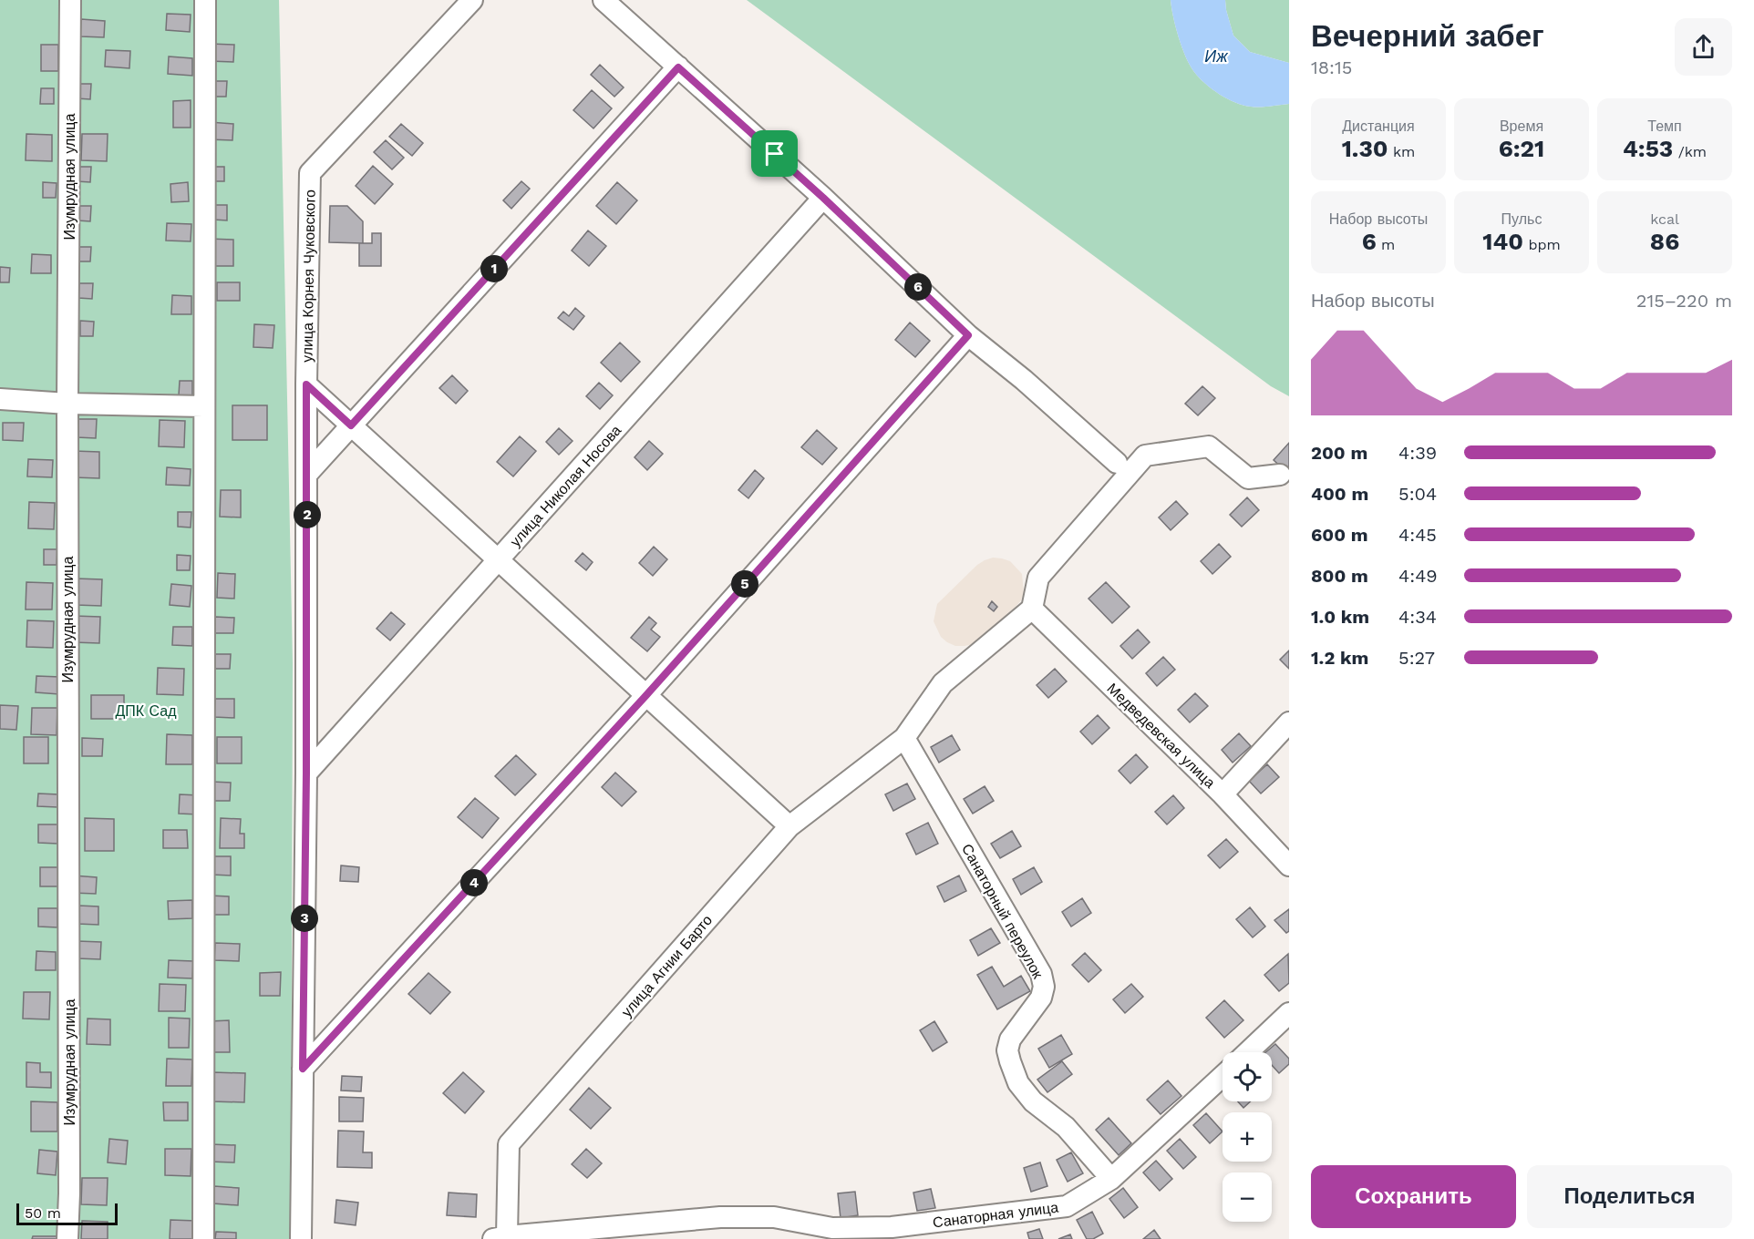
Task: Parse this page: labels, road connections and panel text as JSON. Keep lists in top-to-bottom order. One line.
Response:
{"streets":{"street":["Изумрудная улица","улица Корнея Чуковского","улица Николая Носова","Медведевская улица","Санаторный переулок","улица Агнии Барто","Санаторная улица"]},"crossings":[["улица Корнея Чуковского","улица Николая Носова"],["Медведевская улица","улица Агнии Барто"],["Санаторный переулок","улица Агнии Барто"],["Санаторный переулок","Санаторная улица"],["улица Агнии Барто","Санаторная улица"]],"water":["Иж"],"parks":["ДПК Сад"],"scale_bar":"50 m","page":{"heading":["Вечерний забег","18:15"],"stats":[["Дистанция","1.30 km"],["Время","6:21"],["Темп","4:53 /km"],["Набор высоты","6 m"],["Пульс","140 bpm"],["kcal","86"]],"pins":["1","6","2","5","4","3"],"chart":["Набор высоты","215–220 m"],"list":[{"name":"200 m","note":"4:39"},{"name":"400 m","note":"5:04"},{"name":"600 m","note":"4:45"},{"name":"800 m","note":"4:49"},{"name":"1.0 km","note":"4:34"},{"name":"1.2 km","note":"5:27"}],"map_buttons":["+","−"],"buttons":["Сохранить","Поделиться"],"scale":"50 m"}}
